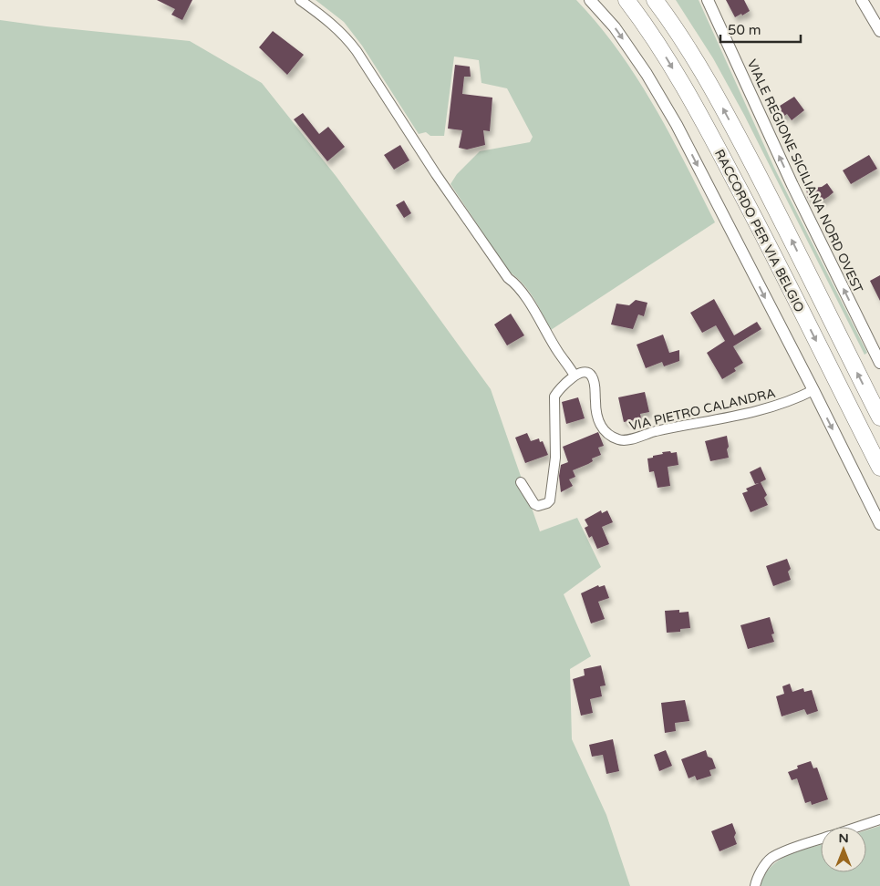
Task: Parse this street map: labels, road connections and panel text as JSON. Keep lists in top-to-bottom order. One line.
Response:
{"streets":{"highway":["RACCORDO PER VIA BELGIO"],"street":["VIALE REGIONE SICILIANA NORD OVEST","VIA PIETRO CALANDRA"]},"scale_bar":"50 m","north":"top"}
